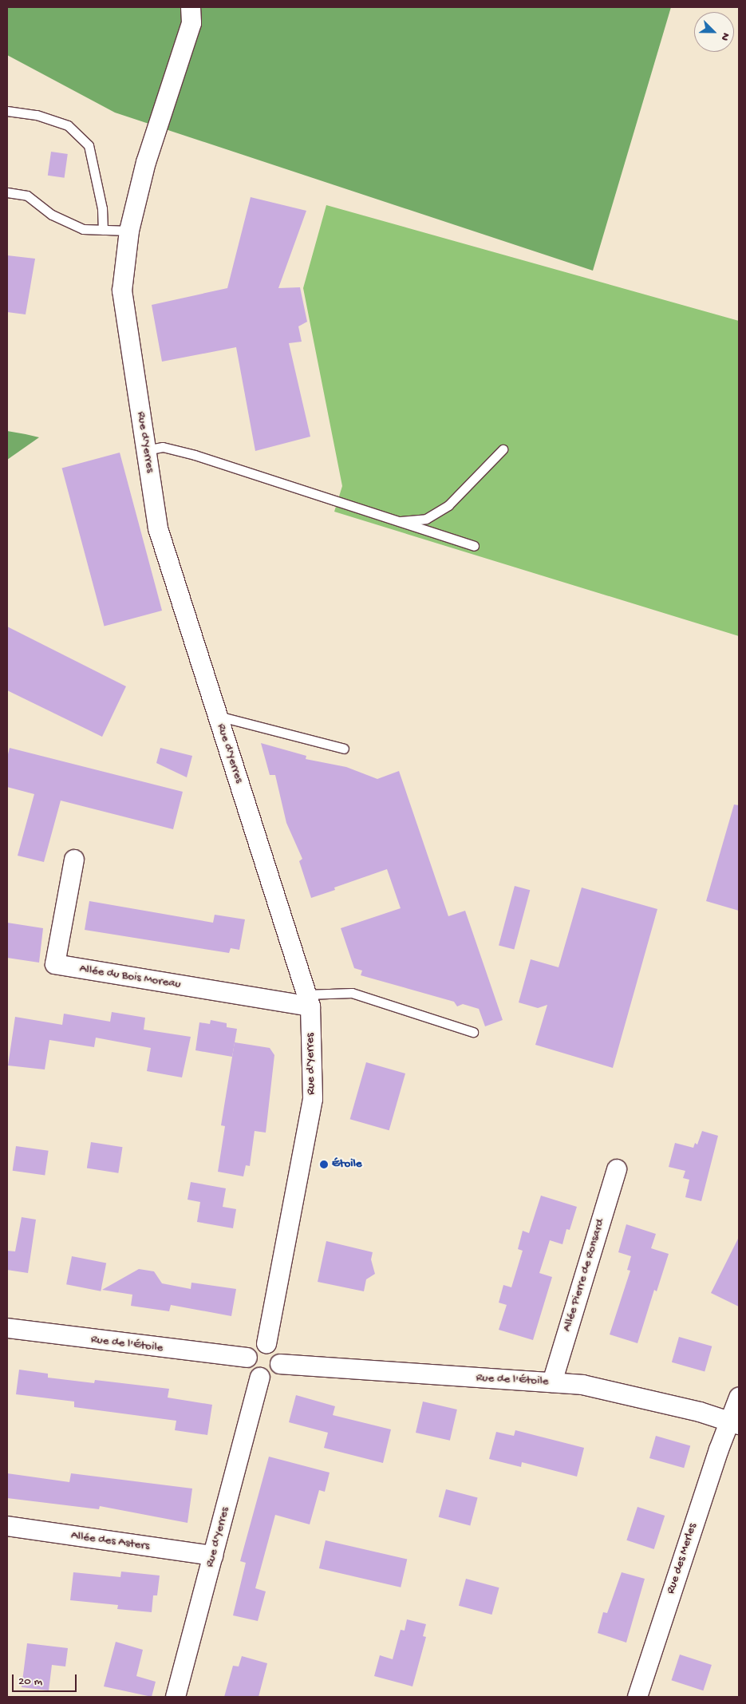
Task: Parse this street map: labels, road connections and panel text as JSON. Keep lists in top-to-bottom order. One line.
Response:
{"streets":{"street":["Rue d'Yerres","Allée du Bois Moreau","Allée Pierre de Ronsard","Rue de l'Étoile","Allée des Asters","Rue des Merles"]},"crossings":[["Rue d'Yerres","Allée du Bois Moreau"],["Rue d'Yerres","Rue de l'Étoile"],["Rue d'Yerres","Allée des Asters"],["Allée Pierre de Ronsard","Rue de l'Étoile"],["Rue de l'Étoile","Rue des Merles"]],"places":["Étoile"],"scale_bar":"20 m","north":"bottom right"}
